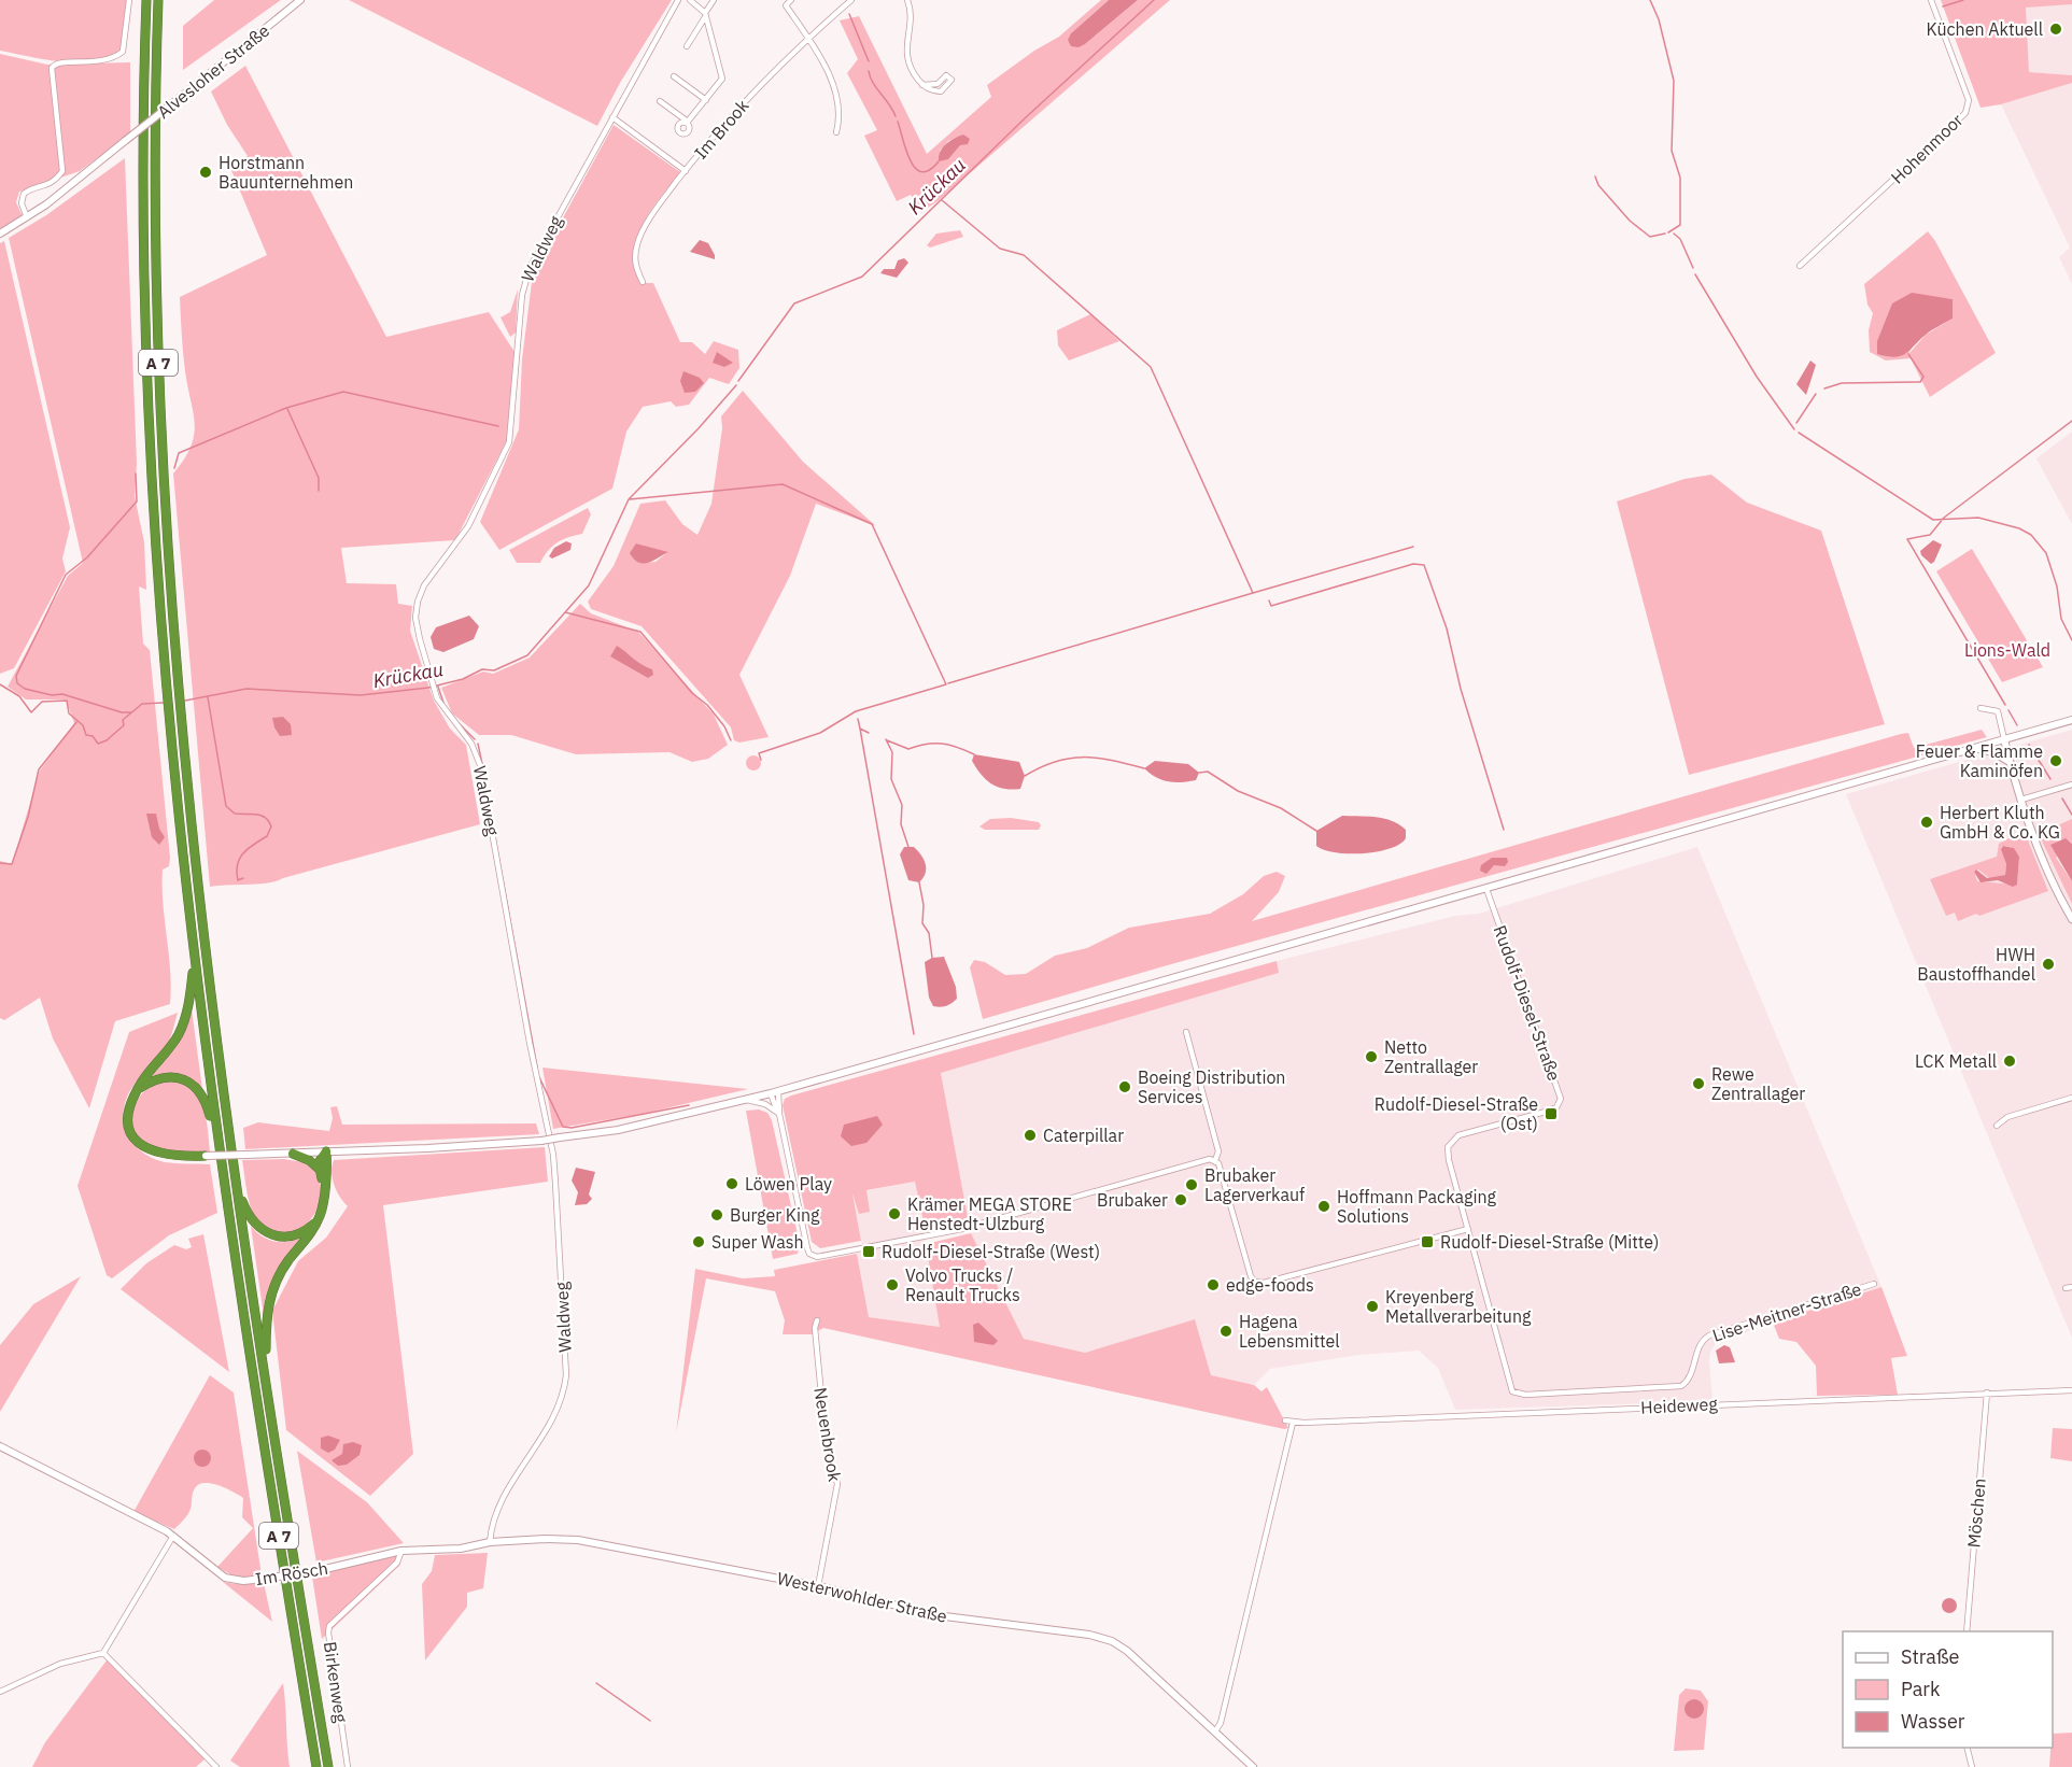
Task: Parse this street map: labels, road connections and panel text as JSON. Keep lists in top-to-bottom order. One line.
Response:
{"streets":{"highway":["A 7"],"street":["Alvesloher Straße","Im Brook","Hohenmoor","Waldweg","Rudolf-Diesel-Straße","Lise-Meitner-Straße","Heideweg","Neuenbrook","Möschen","Im Rösch","Westerwohlder Straße","Birkenweg"]},"crossings":[["Waldweg","Westerwohlder Straße"],["Rudolf-Diesel-Straße","Lise-Meitner-Straße"],["Heideweg","Möschen"],["Neuenbrook","Westerwohlder Straße"],["Im Rösch","Westerwohlder Straße"],["Im Rösch","Birkenweg"]],"water":["Krückau"],"parks":["Lions-Wald"],"places":{"other":["Küchen Aktuell","Horstmann Bauunternehmen","Feuer & Flamme Kaminöfen","Herbert Kluth GmbH & Co. KG","HWH Baustoffhandel","Netto Zentrallager","LCK Metall","Rewe Zentrallager","Boeing Distribution Services","Caterpillar","Löwen Play","Brubaker Lagerverkauf","Brubaker","Hoffmann Packaging Solutions","Krämer MEGA STORE Henstedt-Ulzburg","Burger King","Super Wash","Volvo Trucks / Renault Trucks","edge-foods","Kreyenberg Metallverarbeitung","Hagena Lebensmittel"],"transit":["Rudolf-Diesel-Straße (Ost)","Rudolf-Diesel-Straße (Mitte)","Rudolf-Diesel-Straße (West)"]},"legend":["Straße","Park","Wasser"]}
